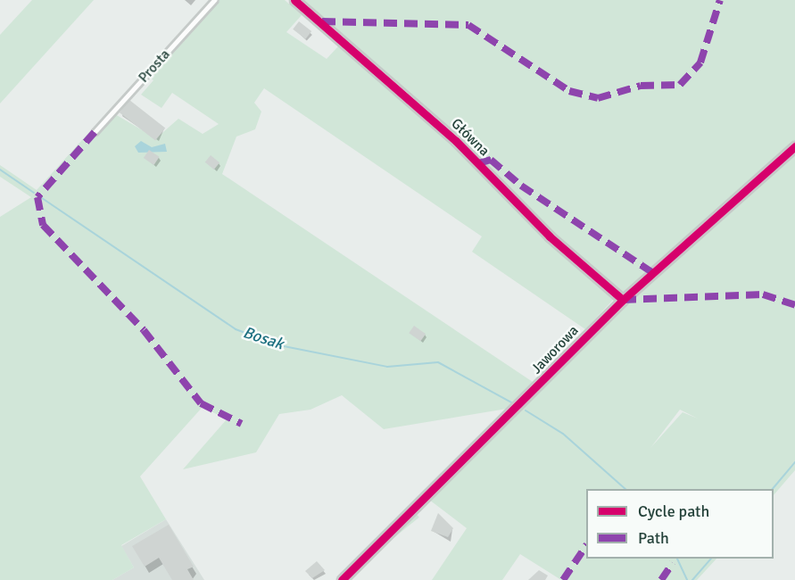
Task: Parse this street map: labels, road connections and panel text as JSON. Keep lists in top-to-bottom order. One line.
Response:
{"streets":{"street":["Główna","Jaworowa"],"lane":["Prosta"]},"crossings":[["Główna","Jaworowa"]],"water":["Bosak"],"legend":["Cycle path","Path"]}
